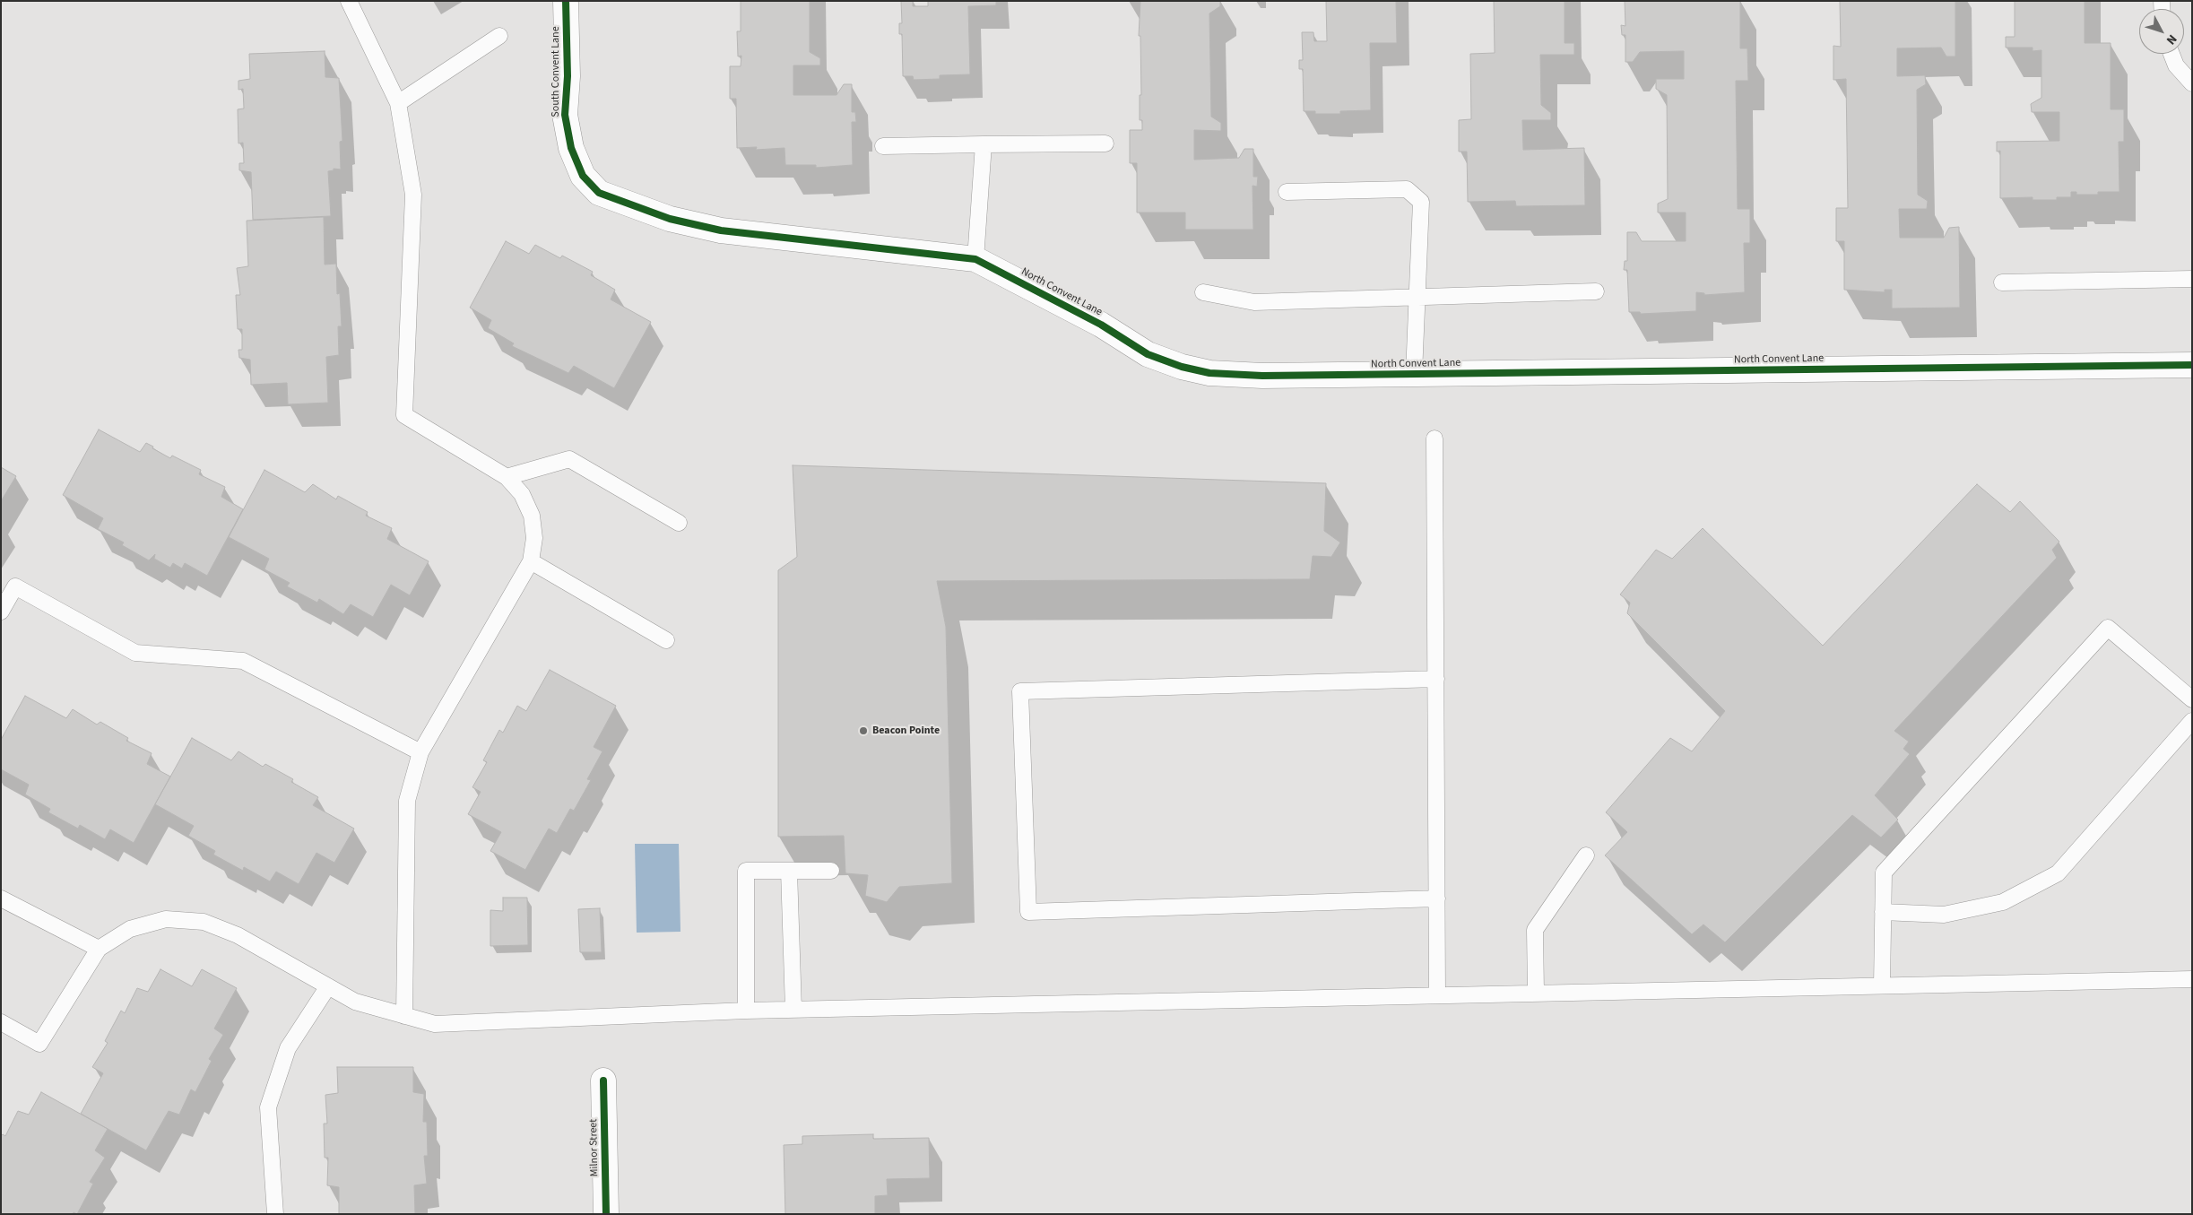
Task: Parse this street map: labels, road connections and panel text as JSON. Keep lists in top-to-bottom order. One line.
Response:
{"streets":{"street":["South Convent Lane","North Convent Lane","Milnor Street"]},"crossings":[["South Convent Lane","North Convent Lane"]],"places":["Beacon Pointe"],"north":"bottom right"}
